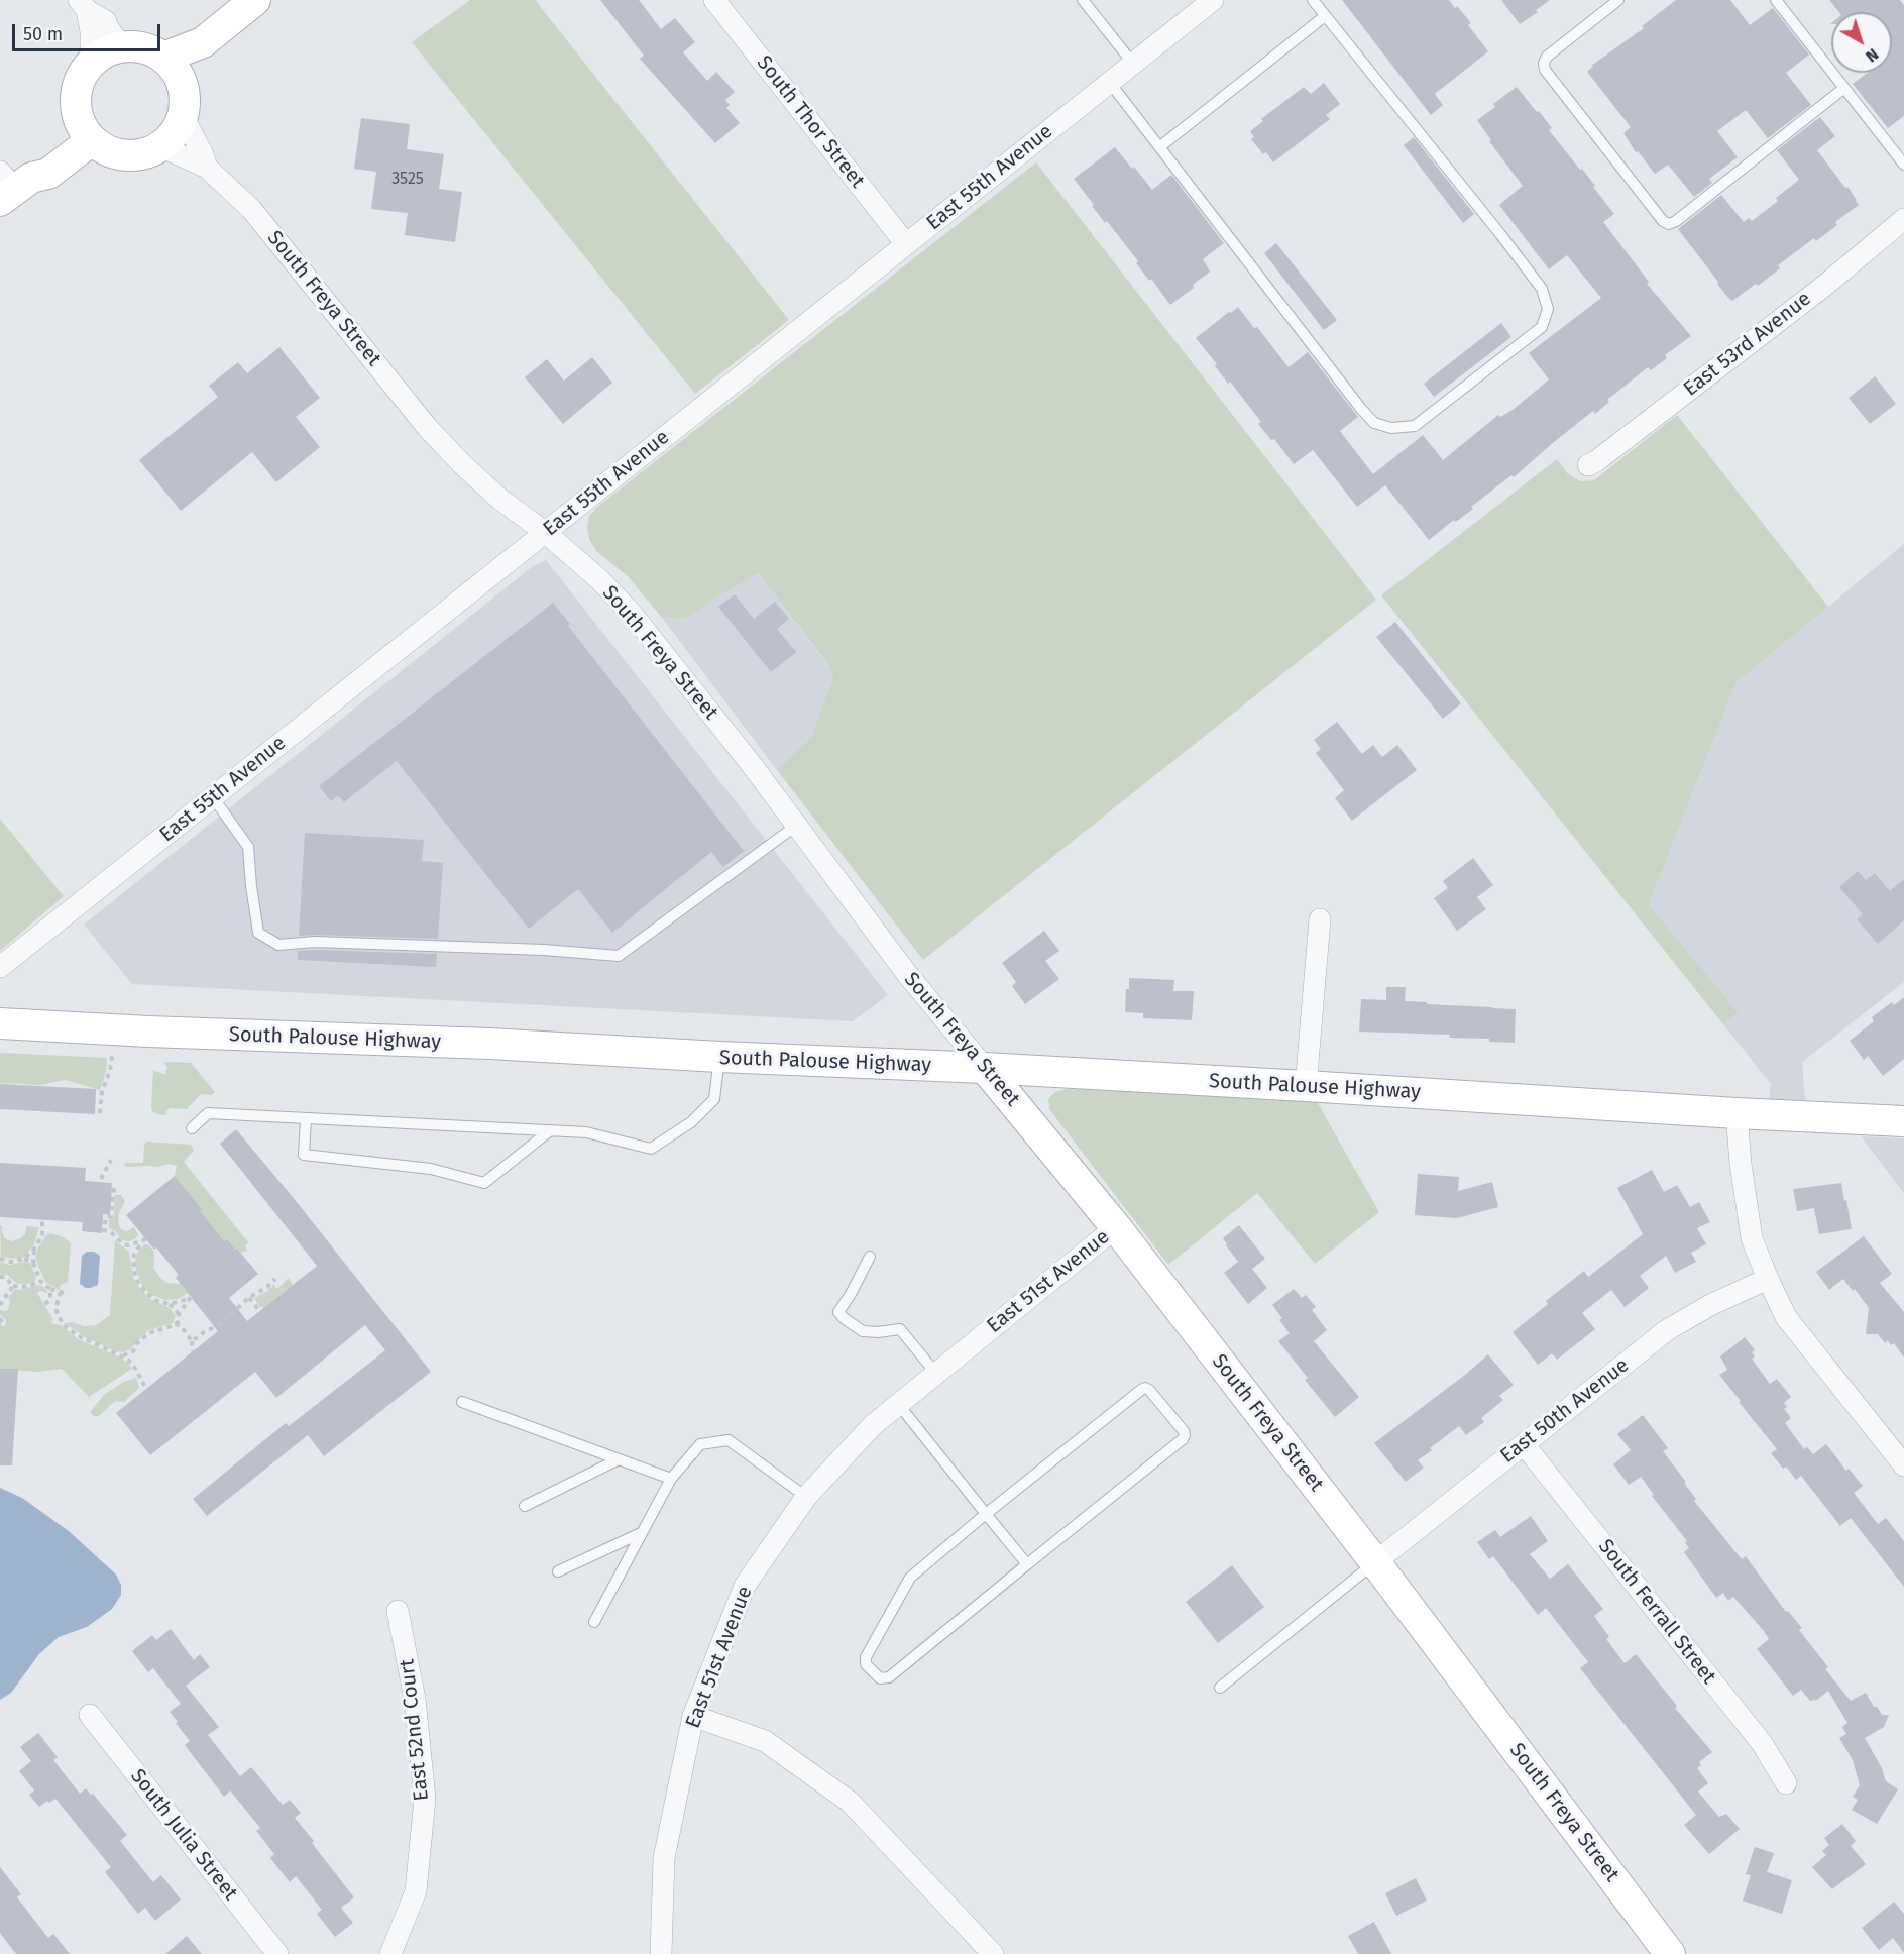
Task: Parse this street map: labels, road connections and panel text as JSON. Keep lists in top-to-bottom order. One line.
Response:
{"streets":{"main road":["South Freya Street","South Palouse Highway"],"street":["South Thor Street","East 55th Avenue","East 53rd Avenue","East 51st Avenue","East 50th Avenue","South Ferrall Street","East 52nd Court","South Julia Street"]},"crossings":[["South Thor Street","East 55th Avenue"],["East 55th Avenue","South Freya Street"],["South Freya Street","South Palouse Highway"],["South Freya Street","East 51st Avenue"],["South Freya Street","East 50th Avenue"],["East 50th Avenue","South Ferrall Street"]],"house_numbers":["3525"],"scale_bar":"50 m","north":"bottom right"}
